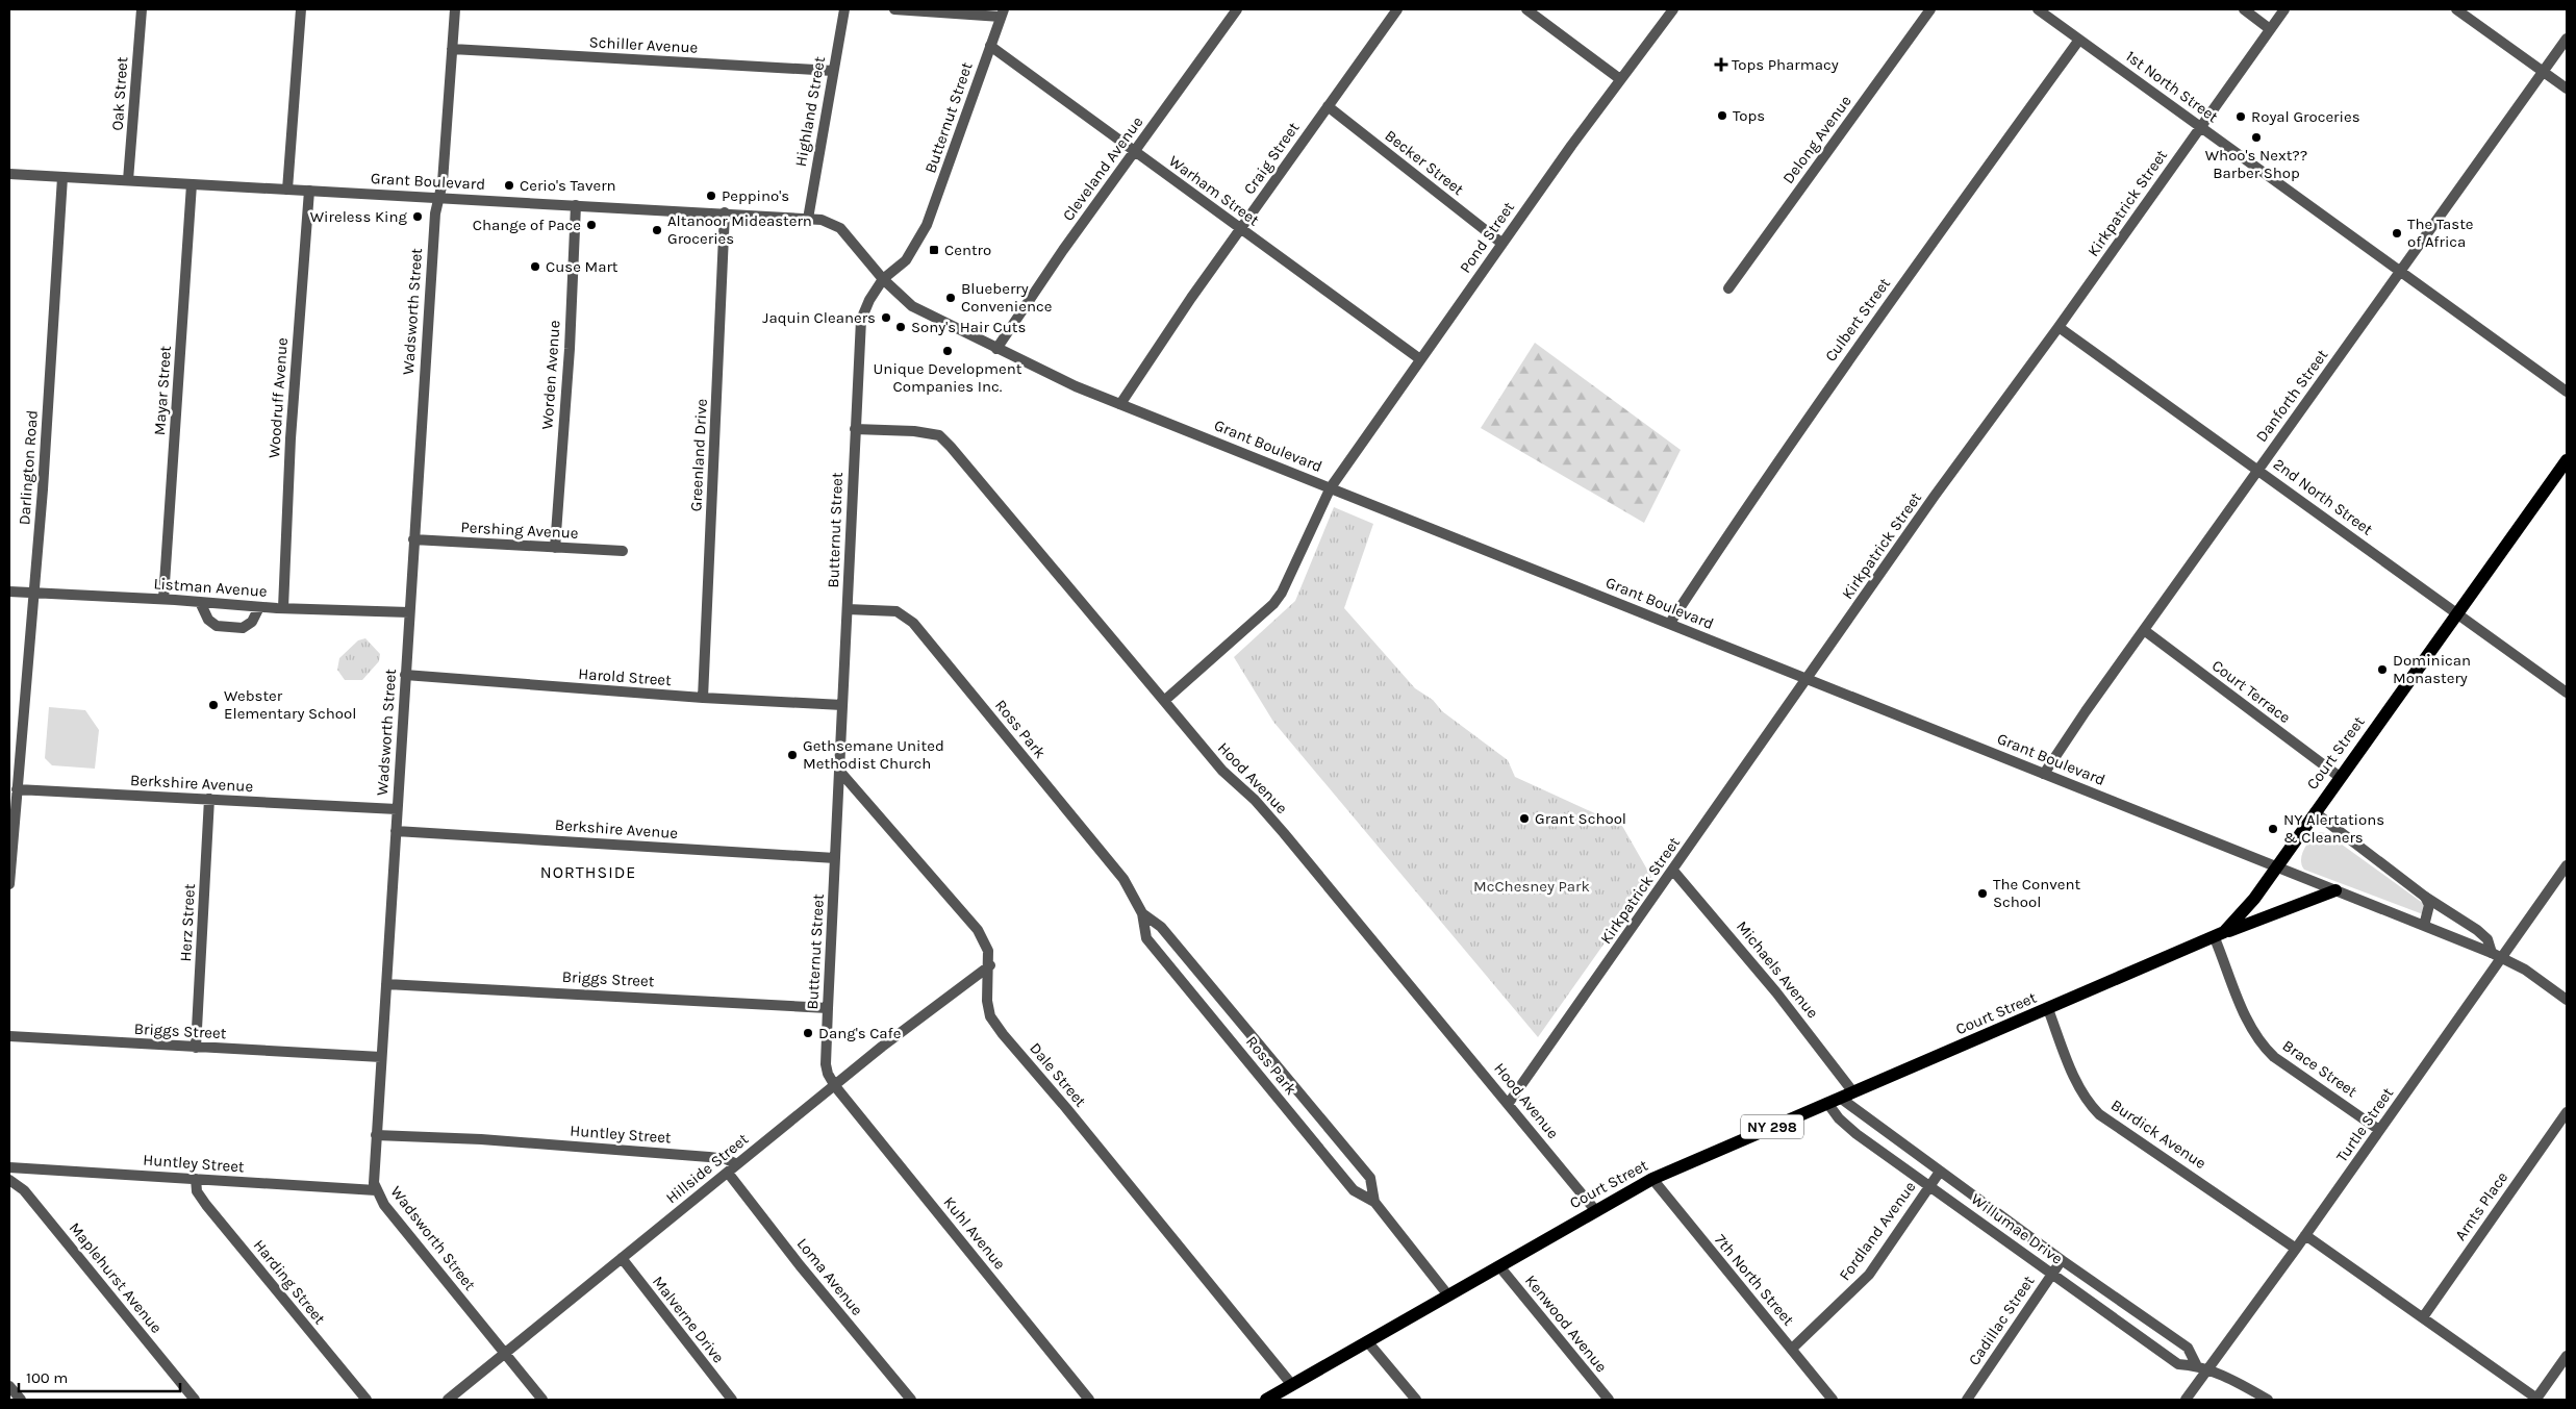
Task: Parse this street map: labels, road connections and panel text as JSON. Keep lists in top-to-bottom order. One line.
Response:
{"streets":{"main road":["Court Street","NY 298"],"street":["Schiller Avenue","1st North Street","Oak Street","Highland Street","Butternut Street","Delong Avenue","Craig Street","Becker Street","Cleveland Avenue","Grant Boulevard","Warham Street","Kirkpatrick Street","Pond Street","Wadsworth Street","Culbert Street","Worden Avenue","Mayar Street","Danforth Street","Woodruff Avenue","Greenland Drive","Darlington Road","2nd North Street","Pershing Avenue","Listman Avenue","Harold Street","Court Terrace","Ross Park","Hood Avenue","Berkshire Avenue","Herz Street","Michaels Avenue","Briggs Street","Brace Street","Dale Street","Turtle Street","Huntley Street","Burdick Avenue","Hillside Street","Arnts Place","Willumae Drive","Fordland Avenue","Kuhl Avenue","Loma Avenue","Maplehurst Avenue","7th North Street","Harding Street","Malverne Drive","Cadillac Street","Kenwood Avenue"]},"crossings":[["Schiller Avenue","Highland Street"],["Schiller Avenue","Wadsworth Street"],["1st North Street","Kirkpatrick Street"],["1st North Street","Culbert Street"],["1st North Street","Danforth Street"],["Oak Street","Grant Boulevard"],["Highland Street","Grant Boulevard"],["Butternut Street","Grant Boulevard"],["Butternut Street","Warham Street"],["Butternut Street","Harold Street"],["Butternut Street","Ross Park"],["Butternut Street","Hood Avenue"],["Butternut Street","Berkshire Avenue"],["Butternut Street","Briggs Street"],["Butternut Street","Dale Street"],["Butternut Street","Hillside Street"],["Butternut Street","Kuhl Avenue"],["Craig Street","Becker Street"],["Craig Street","Grant Boulevard"],["Craig Street","Warham Street"],["Becker Street","Pond Street"],["Cleveland Avenue","Grant Boulevard"],["Cleveland Avenue","Warham Street"],["Grant Boulevard","Kirkpatrick Street"],["Grant Boulevard","Pond Street"],["Grant Boulevard","Wadsworth Street"],["Grant Boulevard","Culbert Street"],["Grant Boulevard","Worden Avenue"],["Grant Boulevard","Mayar Street"],["Grant Boulevard","Danforth Street"],["Grant Boulevard","Woodruff Avenue"],["Grant Boulevard","Greenland Drive"],["Grant Boulevard","Darlington Road"],["Grant Boulevard","Court Street"],["Grant Boulevard","Turtle Street"],["Warham Street","Pond Street"],["Kirkpatrick Street","2nd North Street"],["Kirkpatrick Street","Hood Avenue"],["Kirkpatrick Street","Michaels Avenue"],["Pond Street","Hood Avenue"],["Wadsworth Street","Pershing Avenue"],["Wadsworth Street","Listman Avenue"],["Wadsworth Street","Harold Street"],["Wadsworth Street","Berkshire Avenue"],["Wadsworth Street","Briggs Street"],["Wadsworth Street","Huntley Street"],["Wadsworth Street","Hillside Street"],["Worden Avenue","Pershing Avenue"],["Mayar Street","Listman Avenue"],["Danforth Street","2nd North Street"],["Danforth Street","Court Terrace"],["Woodruff Avenue","Listman Avenue"],["Greenland Drive","Harold Street"],["Darlington Road","Listman Avenue"],["Darlington Road","Berkshire Avenue"],["2nd North Street","Court Street"],["Court Terrace","Court Street"],["Ross Park","Court Street"],["Court Street","Hood Avenue"],["Court Street","Michaels Avenue"],["Court Street","Brace Street"],["Court Street","Dale Street"],["Court Street","Burdick Avenue"],["Court Street","Willumae Drive"],["Court Street","7th North Street"],["Court Street","Kenwood Avenue"],["Berkshire Avenue","Herz Street"],["Herz Street","Briggs Street"],["Brace Street","Turtle Street"],["Dale Street","Hillside Street"],["Turtle Street","Burdick Avenue"],["Turtle Street","Willumae Drive"],["Huntley Street","Hillside Street"],["Huntley Street","Harding Street"],["Hillside Street","Kuhl Avenue"],["Hillside Street","Loma Avenue"],["Hillside Street","Malverne Drive"],["Willumae Drive","Fordland Avenue"],["Willumae Drive","Cadillac Street"],["Fordland Avenue","7th North Street"]],"districts":["NORTHSIDE"],"parks":["McChesney Park"],"places":{"health":["Tops Pharmacy"],"other":["Tops","Royal Groceries","Whoo's Next?? Barber Shop","Cerio's Tavern","Peppino's","Wireless King","Change of Pace","Altanoor Mideastern Groceries","The Taste of Africa","Cuse Mart","Blueberry Convenience","Jaquin Cleaners","Sony's Hair Cuts","Unique Development Companies Inc.","Dominican Monastery","Webster Elementary School","Gethsemane United Methodist Church","Grant School","NY Alertations & Cleaners","The Convent School","Dang's Cafe"],"transit":["Centro"]},"scale_bar":"100 m"}
